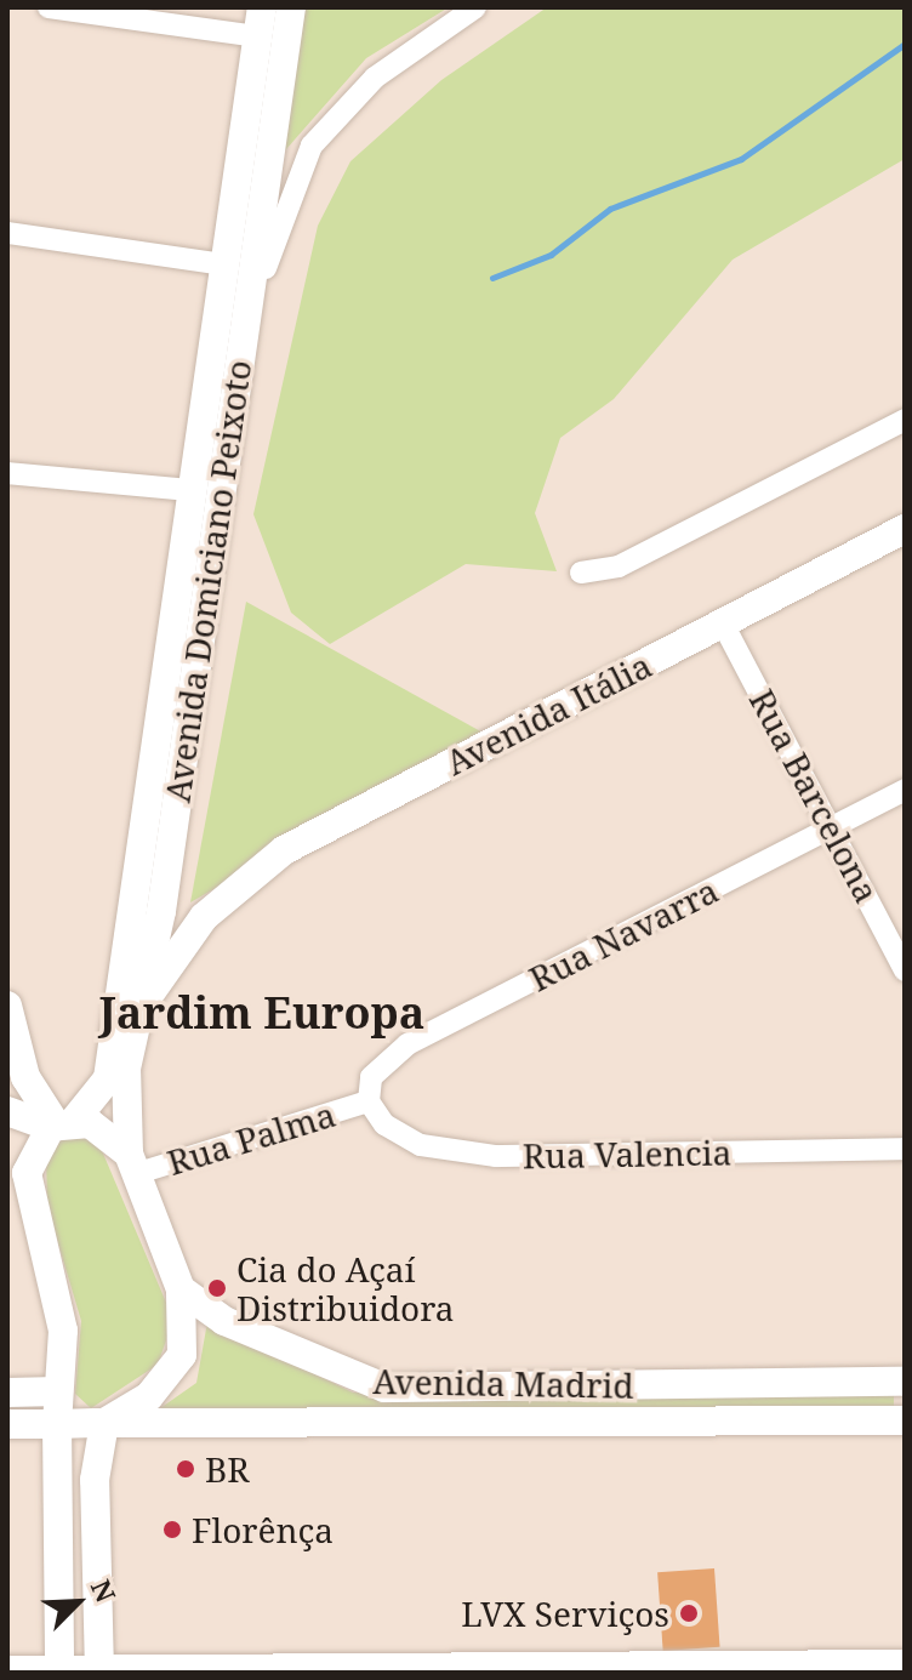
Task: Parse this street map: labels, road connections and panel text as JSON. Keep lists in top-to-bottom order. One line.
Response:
{"streets":{"main road":["Avenida Domiciano Peixoto","Avenida Itália","Avenida Madrid"],"street":["Rua Barcelona","Rua Navarra","Rua Palma","Rua Valencia"]},"crossings":[["Avenida Domiciano Peixoto","Avenida Itália"],["Avenida Domiciano Peixoto","Rua Palma"],["Avenida Itália","Rua Barcelona"],["Rua Barcelona","Rua Navarra"],["Rua Navarra","Rua Palma"],["Rua Navarra","Rua Valencia"],["Rua Palma","Rua Valencia"]],"districts":["Jardim Europa"],"places":["Cia do Açaí Distribuidora","BR","Florênça","LVX Serviços"],"north":"top right"}
